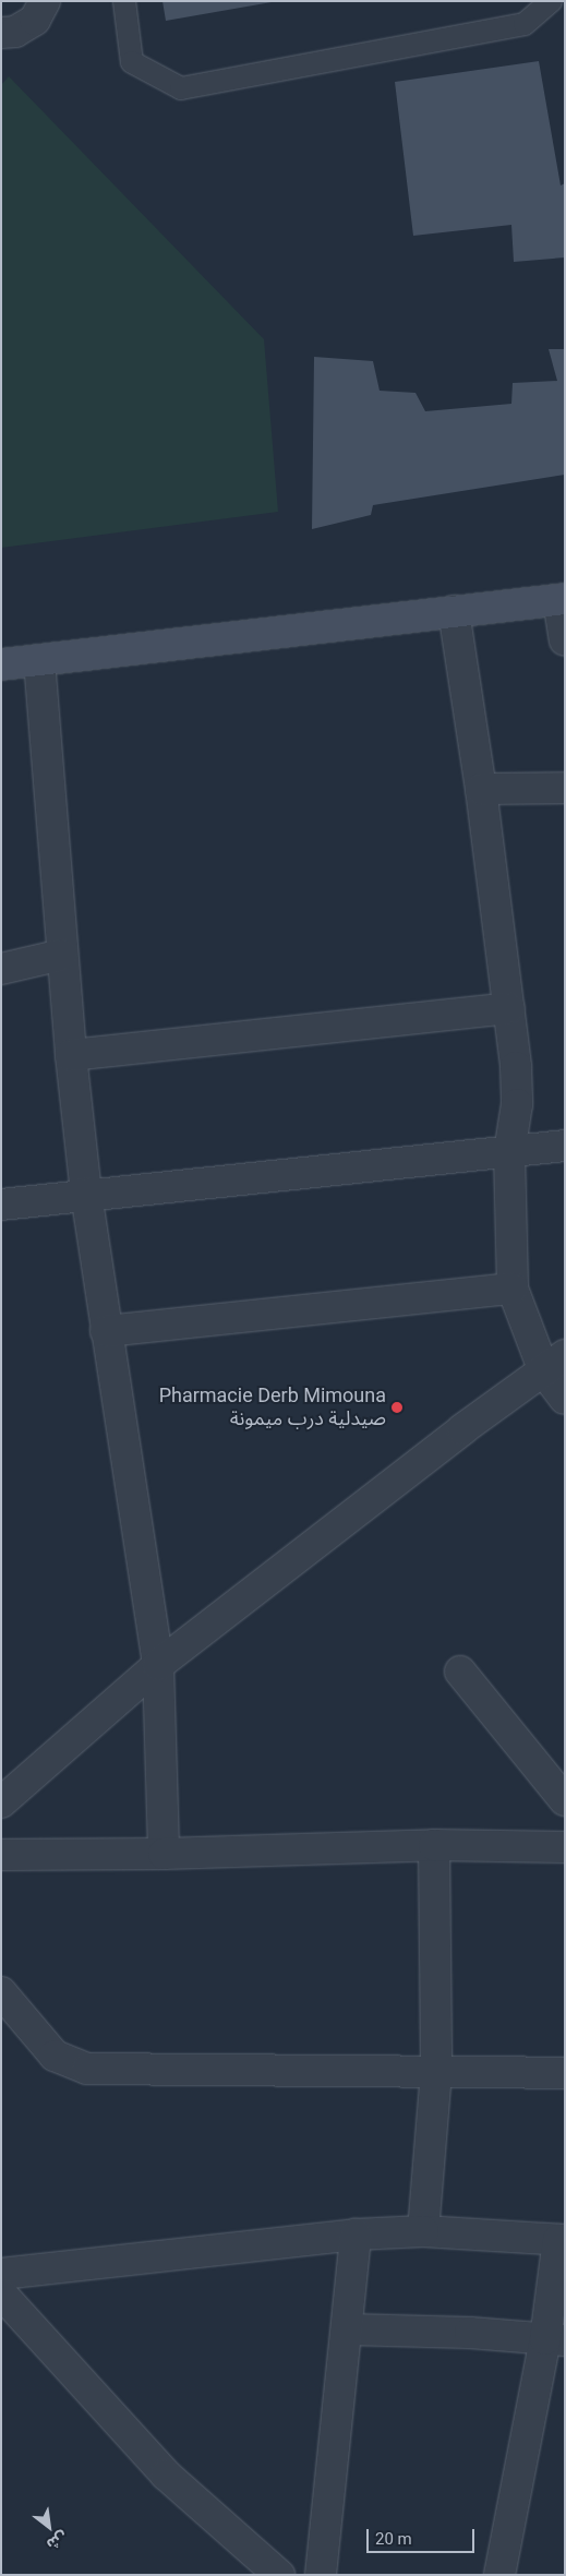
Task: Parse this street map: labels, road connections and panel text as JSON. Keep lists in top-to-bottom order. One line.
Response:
{"places":["Pharmacie Derb Mimouna صيدلية درب ميمونة"],"scale_bar":"20 m","north":"bottom right"}
